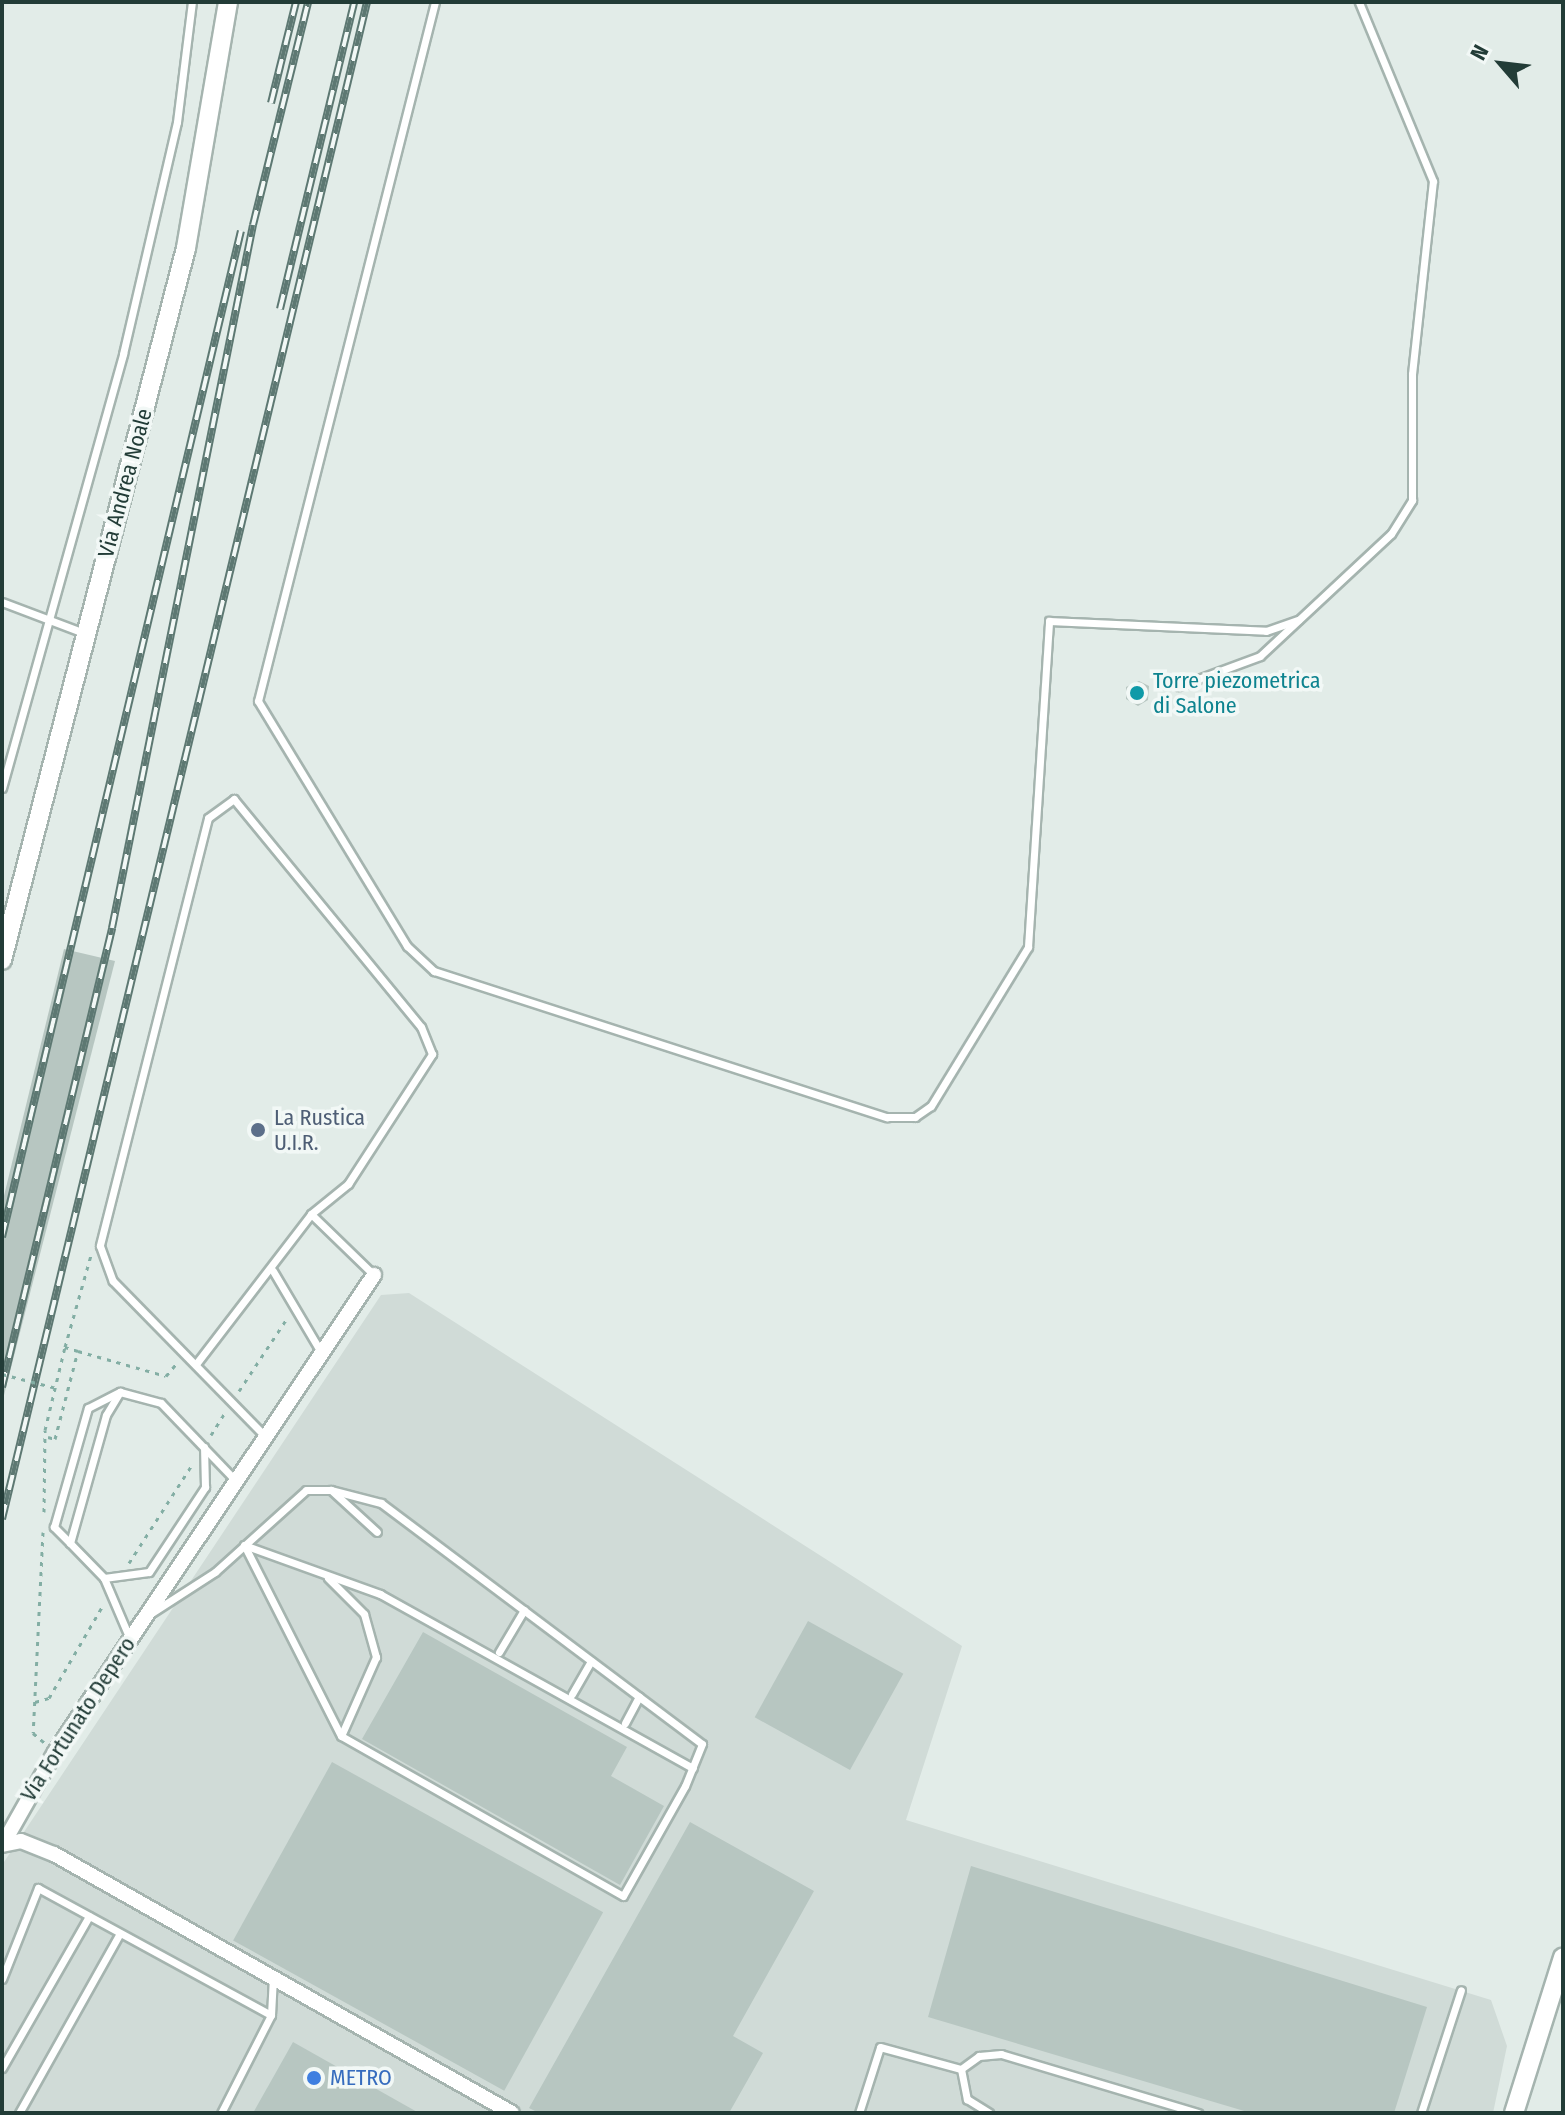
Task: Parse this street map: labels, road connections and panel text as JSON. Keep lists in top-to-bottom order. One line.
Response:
{"streets":{"street":["Via Andrea Noale","Via Fortunato Depero"]},"places":["Torre piezometrica di Salone","La Rustica U.I.R.","METRO"],"north":"top left"}
